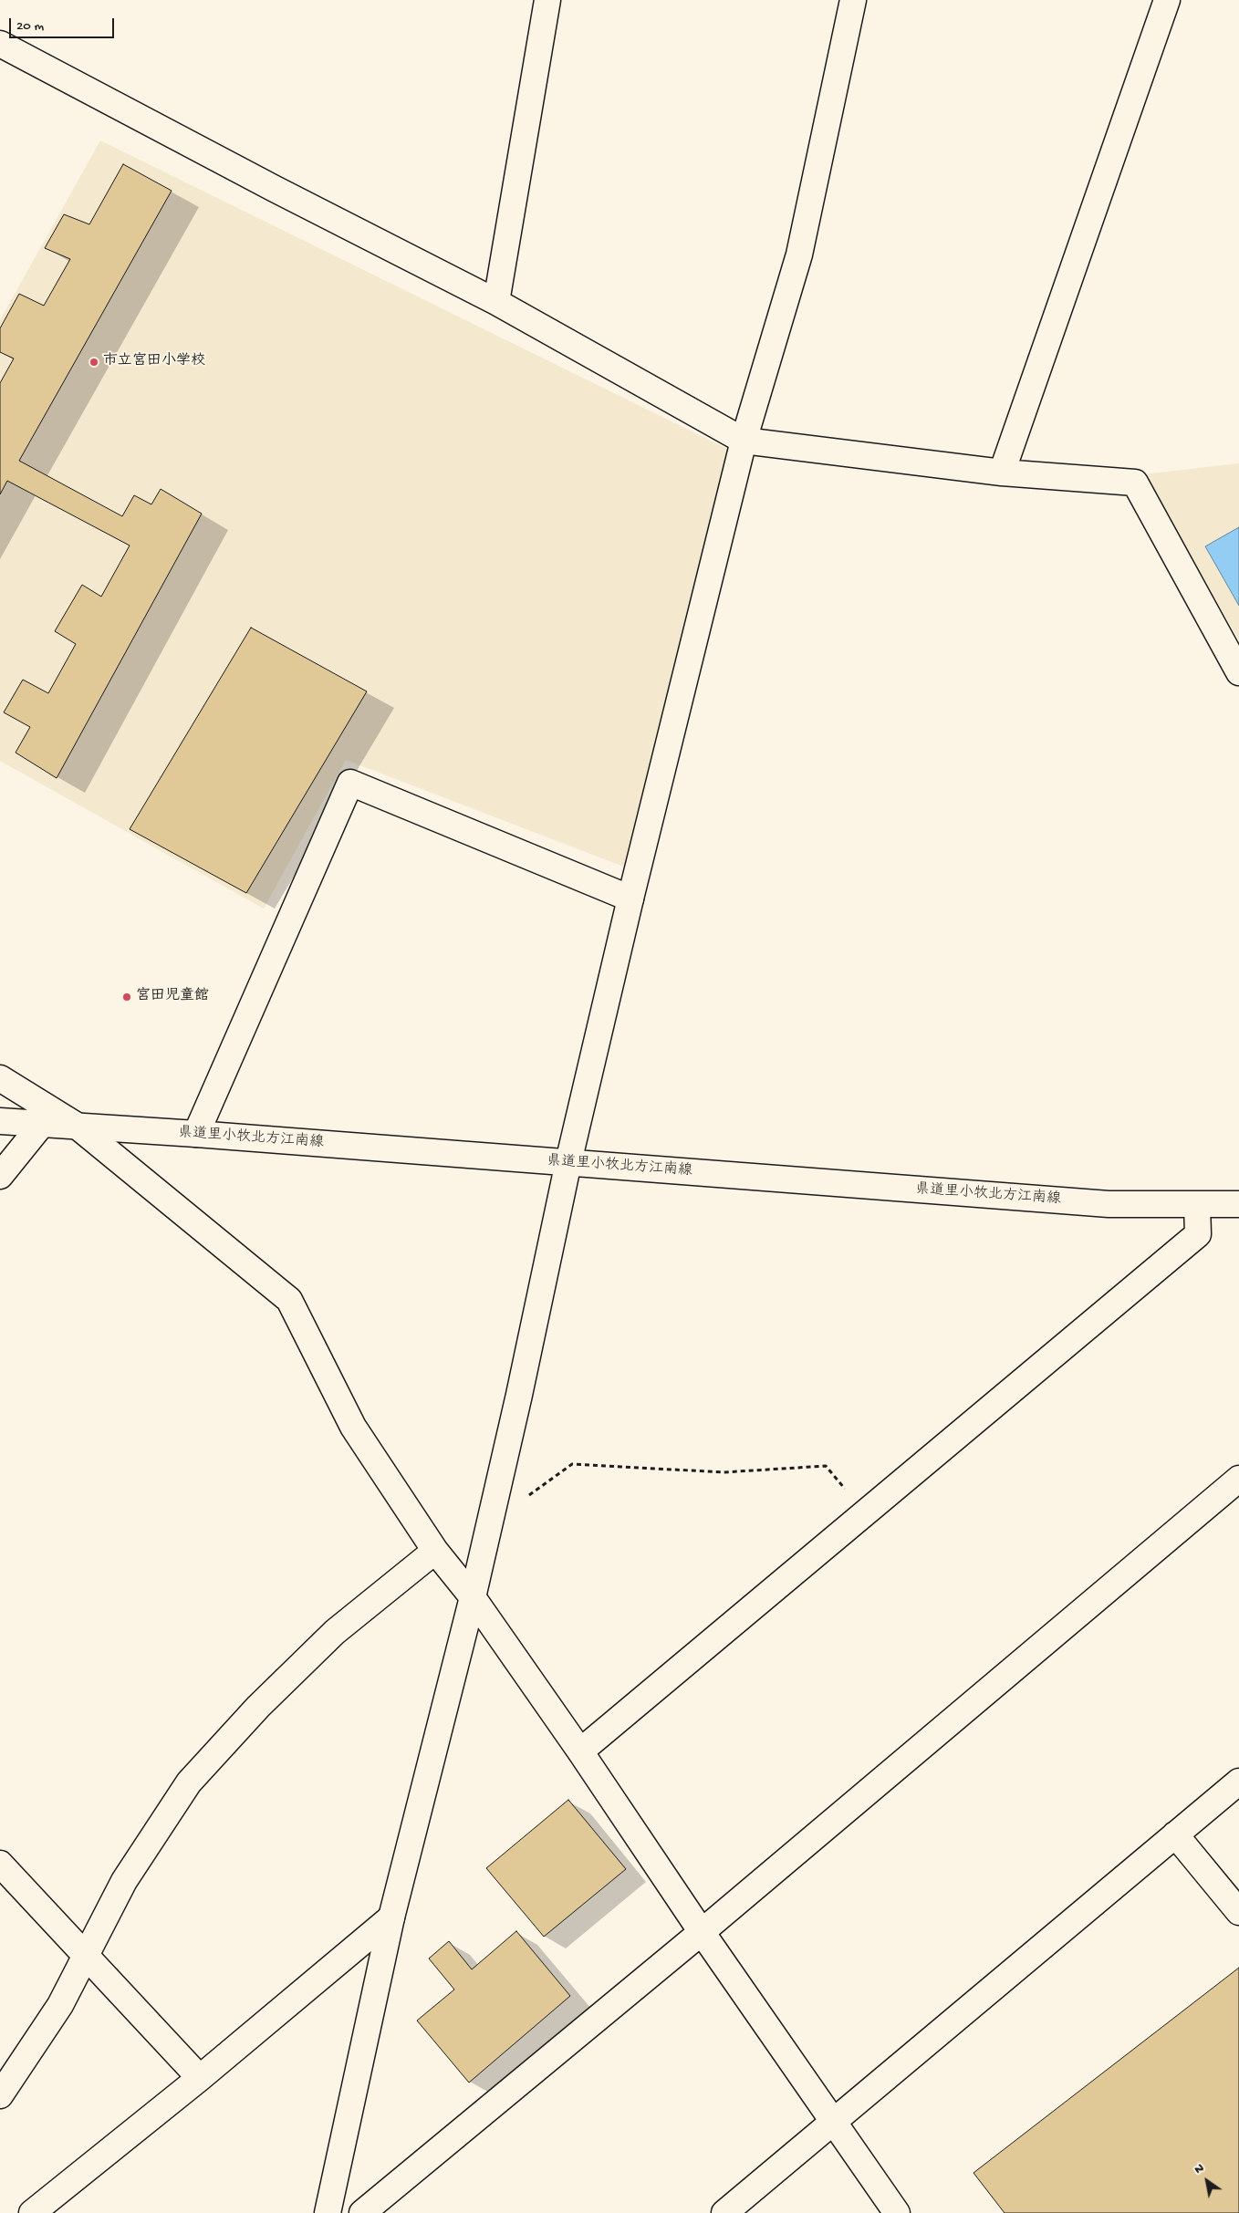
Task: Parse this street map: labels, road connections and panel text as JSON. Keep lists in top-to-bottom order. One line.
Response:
{"streets":{"street":["県道里小牧北方江南線"]},"places":["市立宮田小学校","宮田児童館"],"scale_bar":"20 m","north":"top left"}
